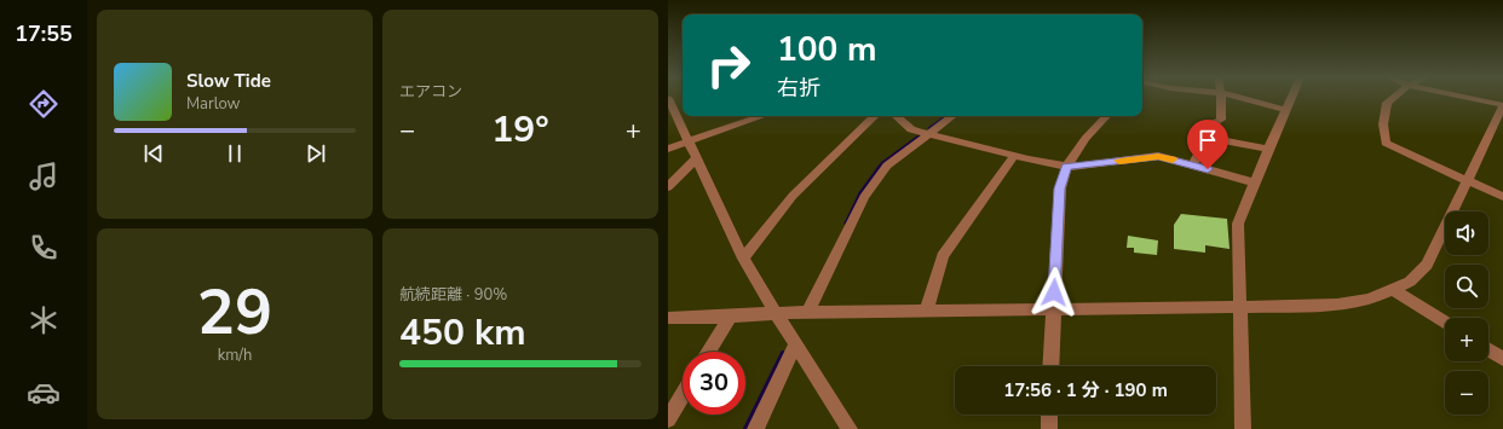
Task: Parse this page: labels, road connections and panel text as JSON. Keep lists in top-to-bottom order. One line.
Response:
{"page":{"tabs":"17:55","tile":["エアコン",["29","km/h"],["航続距離 · 90%","450 km"]],"turn":["100 m","右折"],"song":["Slow Tide","Marlow"],"heat":["−","19°","+"],"map_buttons":["+","−"],"limit":"30","trip":"17:56 · 1 分 · 190 m"}}
